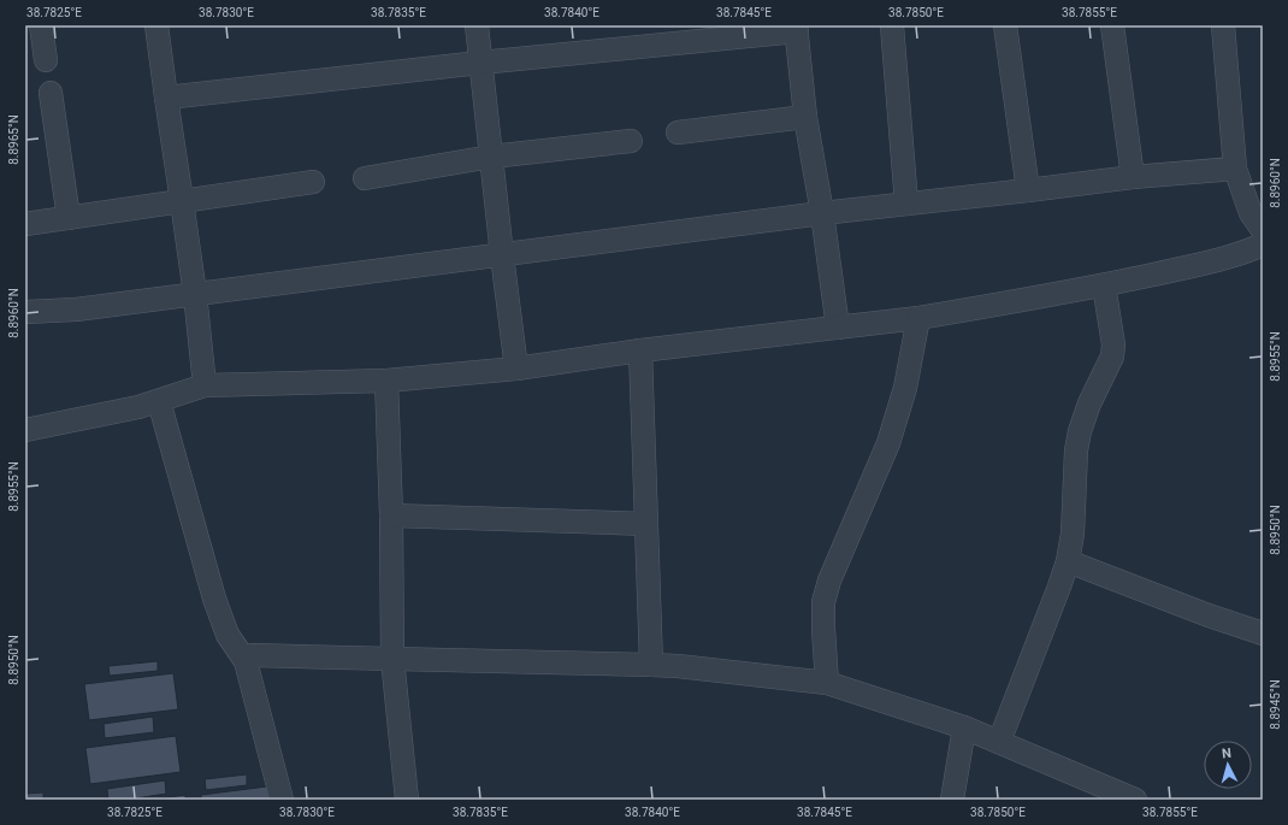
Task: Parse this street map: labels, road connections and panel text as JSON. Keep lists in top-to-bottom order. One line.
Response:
{"north":"top","coordinates":["38.7825°E","38.7830°E","38.7835°E","38.7840°E","38.7845°E","38.7850°E","38.7855°E","8.8965°N","8.8960°N","8.8955°N","8.8950°N","8.8945°N"]}
